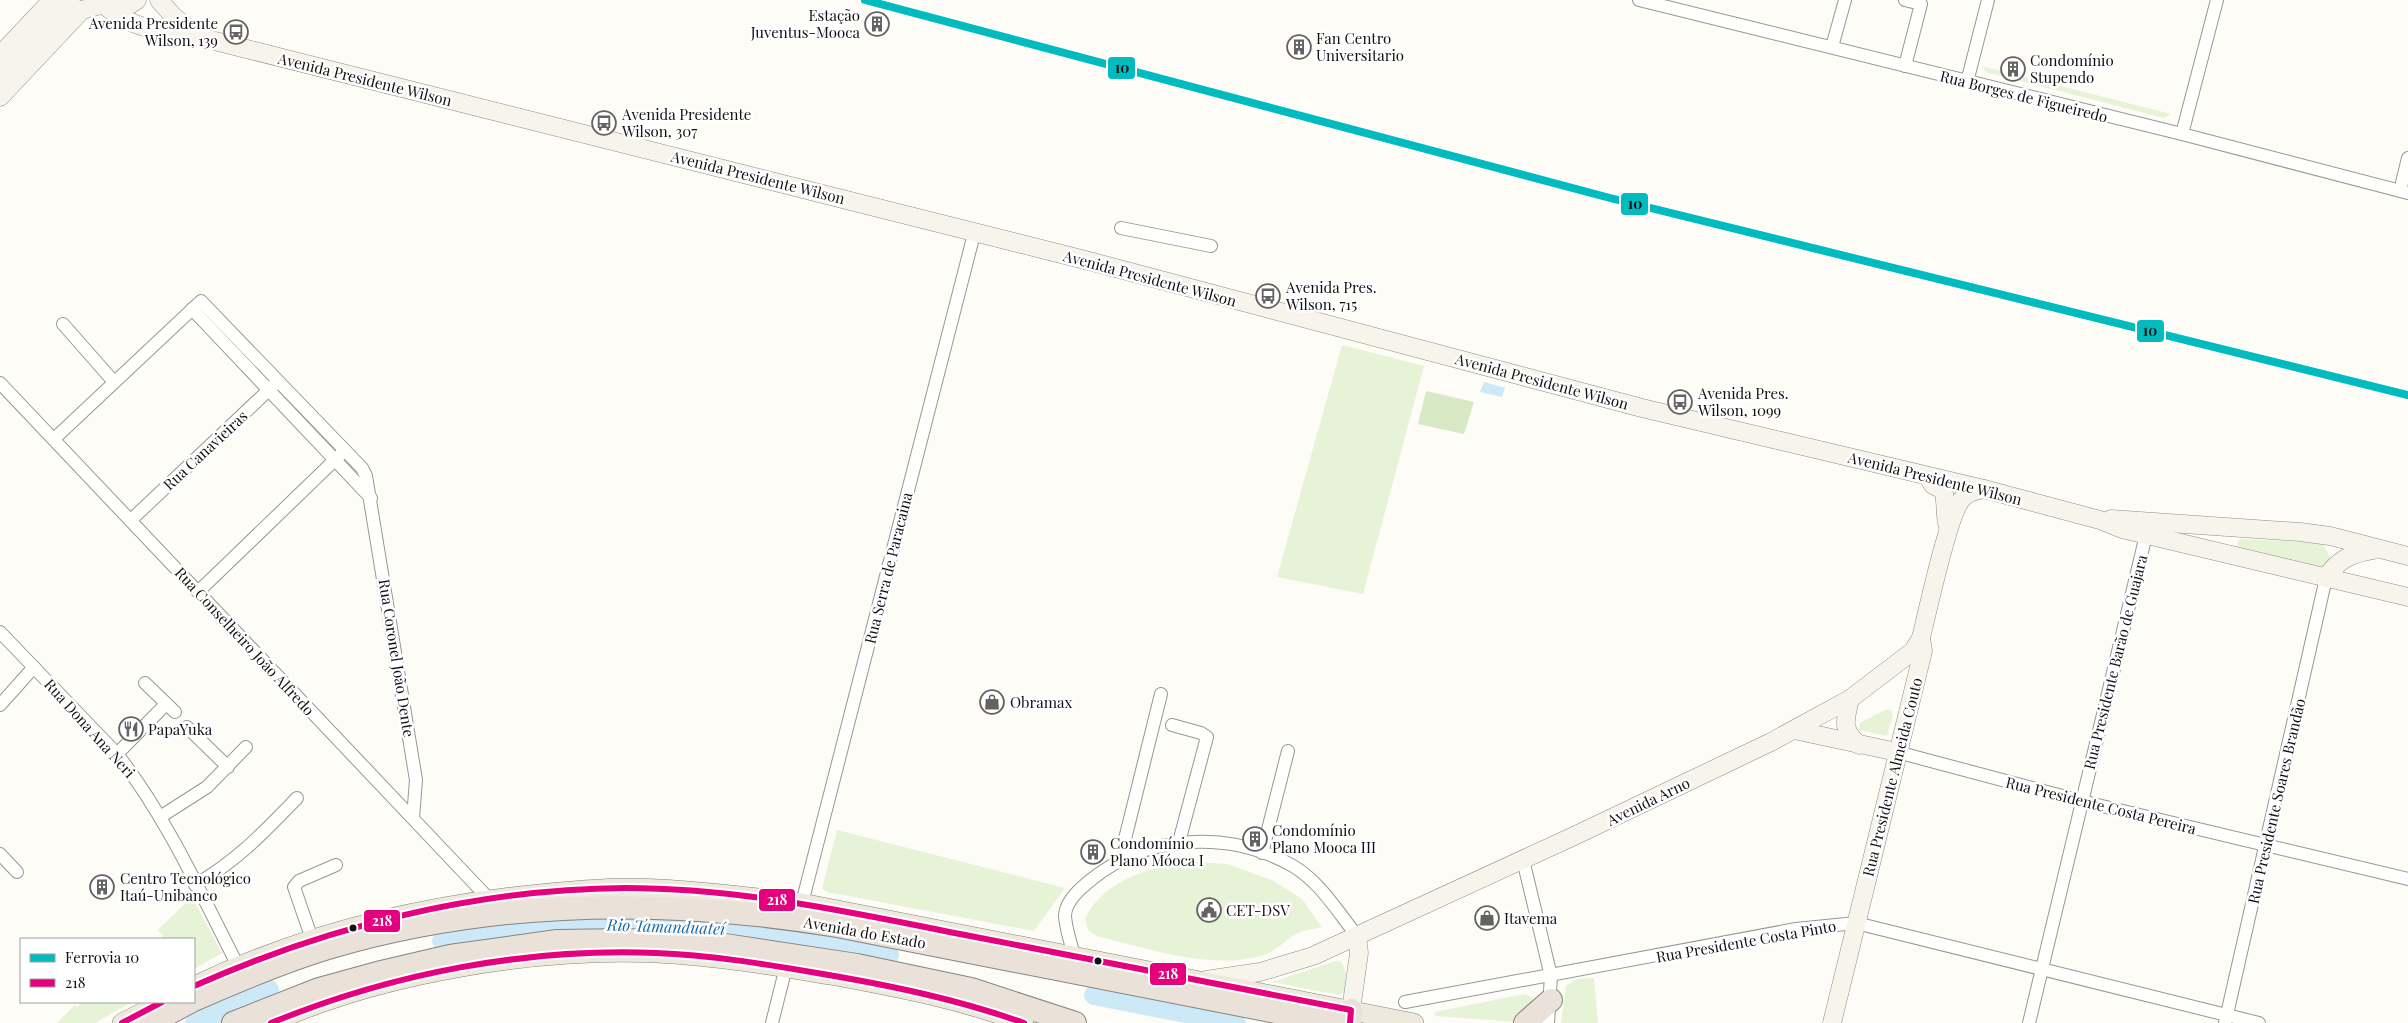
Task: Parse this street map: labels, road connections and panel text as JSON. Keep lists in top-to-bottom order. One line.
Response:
{"streets":{"highway":["Avenida do Estado"],"main road":["Avenida Presidente Wilson","Rua Presidente Almeida Couto","Avenida Arno","Rua Presidente Costa Pereira"],"street":["Rua Borges de Figueiredo","Rua Canavieiras","Rua Serra de Paracaina","Rua Conselheiro João Alfredo","Rua Coronel João Dente","Rua Presidente Barão de Guajara","Rua Dona Ana Neri","Rua Presidente Soares Brandão","Rua Presidente Costa Pinto"]},"crossings":[["Avenida Presidente Wilson","Rua Serra de Paracaina"],["Avenida Presidente Wilson","Rua Presidente Barão de Guajara"],["Avenida Presidente Wilson","Rua Presidente Almeida Couto"],["Avenida Presidente Wilson","Rua Presidente Soares Brandão"],["Rua Canavieiras","Rua Conselheiro João Alfredo"],["Rua Canavieiras","Rua Coronel João Dente"],["Rua Serra de Paracaina","Avenida do Estado"],["Rua Conselheiro João Alfredo","Rua Coronel João Dente"],["Rua Conselheiro João Alfredo","Avenida do Estado"],["Rua Presidente Barão de Guajara","Rua Presidente Costa Pereira"],["Rua Presidente Barão de Guajara","Rua Presidente Costa Pinto"],["Rua Dona Ana Neri","Avenida do Estado"],["Rua Presidente Almeida Couto","Avenida Arno"],["Rua Presidente Almeida Couto","Rua Presidente Costa Pereira"],["Rua Presidente Almeida Couto","Rua Presidente Costa Pinto"],["Avenida Arno","Rua Presidente Costa Pereira"],["Avenida Arno","Avenida do Estado"],["Rua Presidente Soares Brandão","Rua Presidente Costa Pereira"],["Rua Presidente Soares Brandão","Rua Presidente Costa Pinto"]],"water":["Rio Tamanduateí"],"places":{"building":["Estação Juventus-Mooca","Fan Centro Universitario","Condomínio Stupendo","Condomínio Plano Mooca III","Condomínio Plano Móoca I","Centro Tecnológico Itaú-Unibanco"],"bus stop":["Avenida Presidente Wilson, 139","Avenida Presidente Wilson, 307","Avenida Pres. Wilson, 715","Avenida Pres. Wilson, 1099"],"shop":["Obramax","Itavema"],"restaurant":["PapaYuka"],"public building":["CET-DSV"]},"lines":["rail line 10","transit line 218"],"legend":["Ferrovia 10","218"]}
